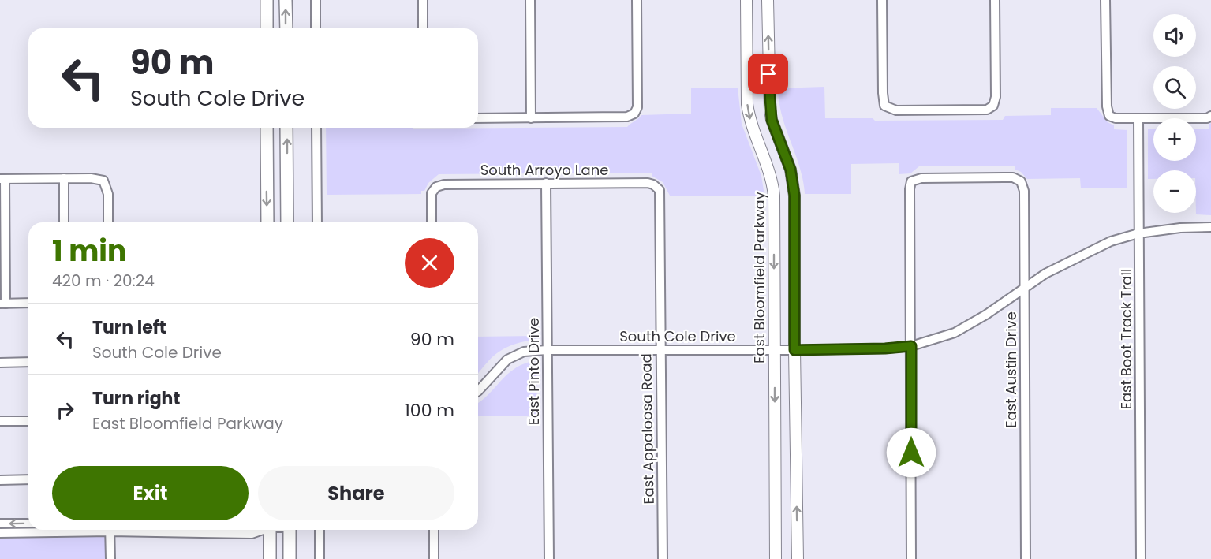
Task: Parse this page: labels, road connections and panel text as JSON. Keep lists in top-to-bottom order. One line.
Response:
{"streets":{"street":["South Arroyo Lane","East Bloomfield Parkway","South Cole Drive","East Boot Track Trail","East Austin Drive","East Pinto Drive","East Appaloosa Road"]},"crossings":[["South Arroyo Lane","East Pinto Drive"],["South Arroyo Lane","East Appaloosa Road"],["East Bloomfield Parkway","South Cole Drive"],["South Cole Drive","East Boot Track Trail"],["South Cole Drive","East Austin Drive"],["South Cole Drive","East Pinto Drive"],["South Cole Drive","East Appaloosa Road"]],"page":{"map_buttons":["+","−"],"turn":["90 m","South Cole Drive"],"heading":["1 min","420 m · 20:24"],"list":[{"name":"Turn left","note":"South Cole Drive","value":"90 m"},{"name":"Turn right","note":"East Bloomfield Parkway","value":"100 m"}],"buttons":["Exit","Share"]}}
